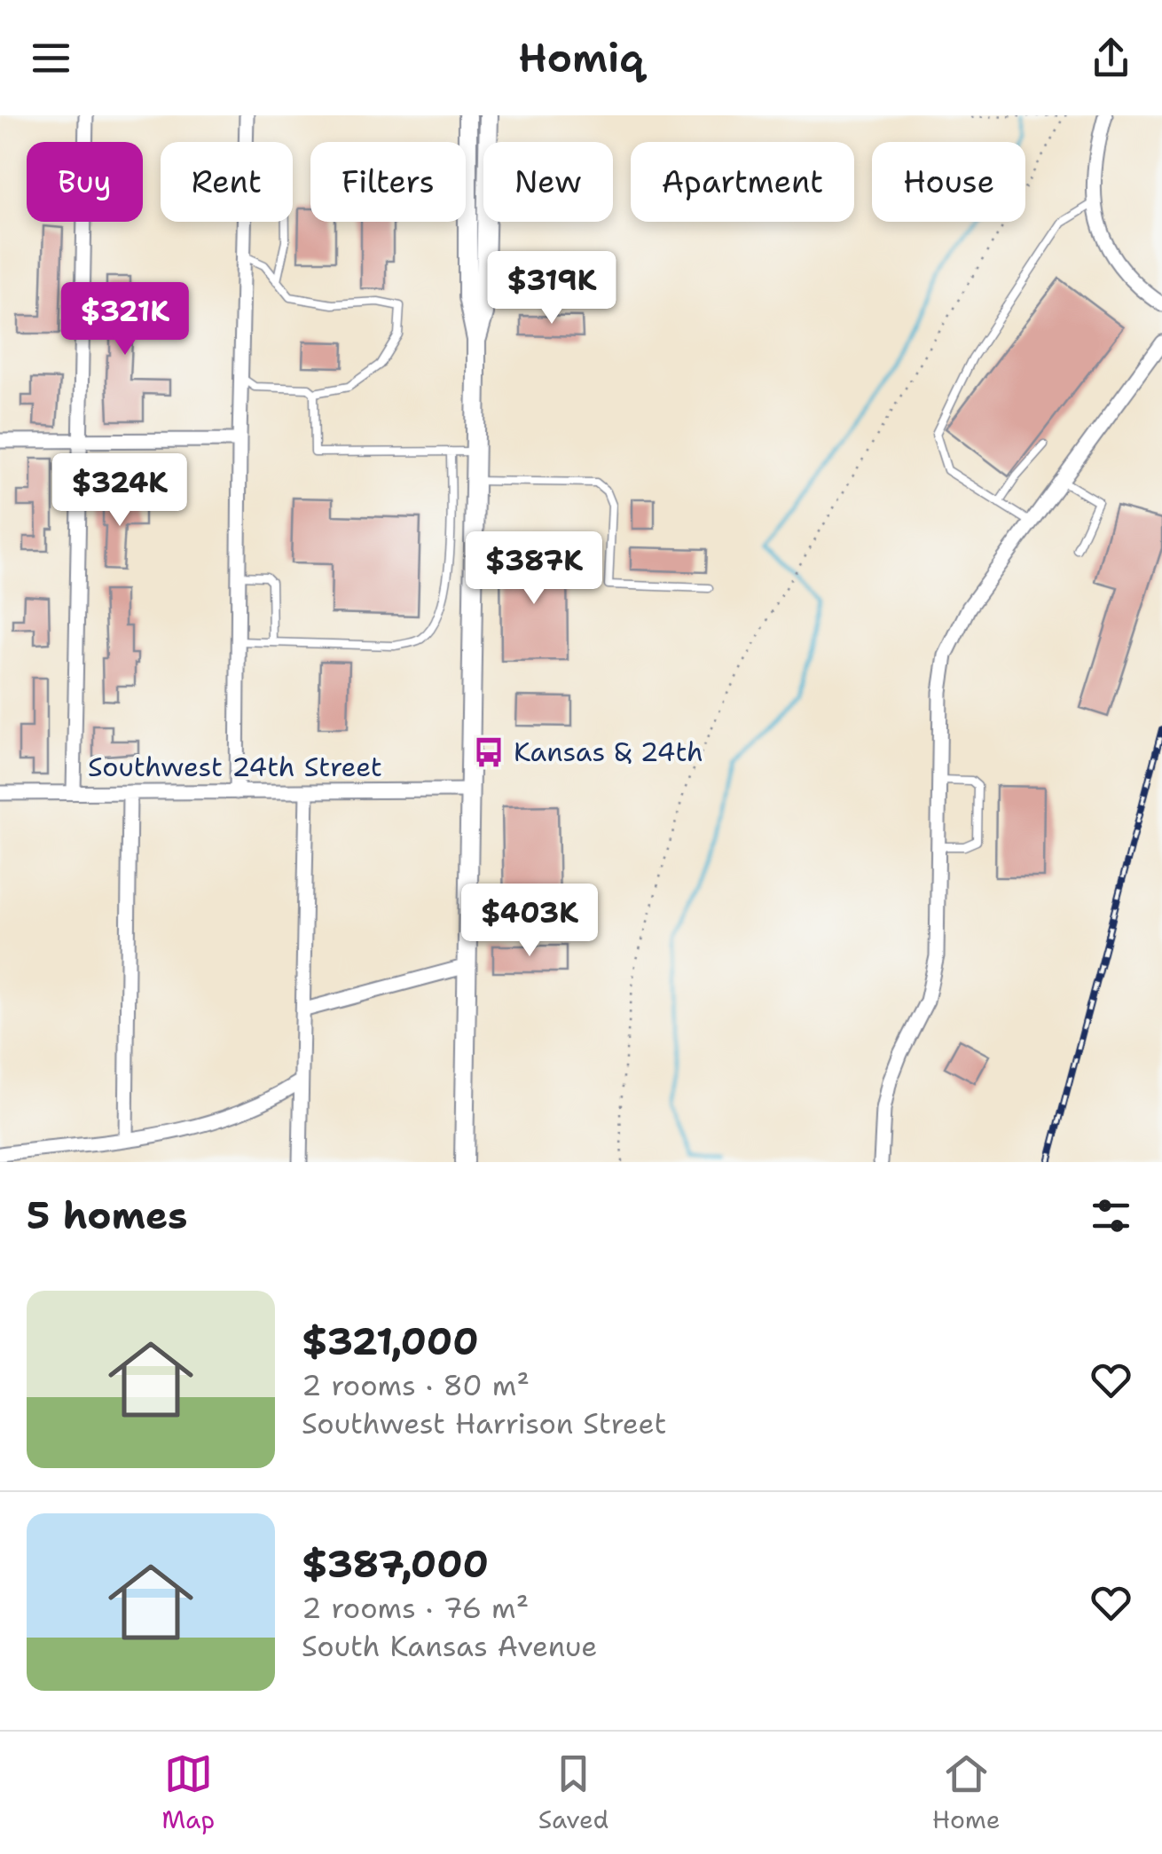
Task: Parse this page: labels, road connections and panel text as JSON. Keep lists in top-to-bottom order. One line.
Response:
{"streets":{"street":["Southwest 24th Street"]},"places":{"bus stop":["Kansas & 24th"]},"page":{"header":"Homiq","chip":["Buy","Rent","Filters","New","Apartment","House"],"price":["$319K","$321K","$324K","$387K","$403K"],"heading":"5 homes","list":[{"name":"$321,000","note":"2 rooms · 80 m² · Southwest Harrison Street"},{"name":"$387,000","note":"2 rooms · 76 m² · South Kansas Avenue"}],"tabs":["Map","Saved","Home"]}}
